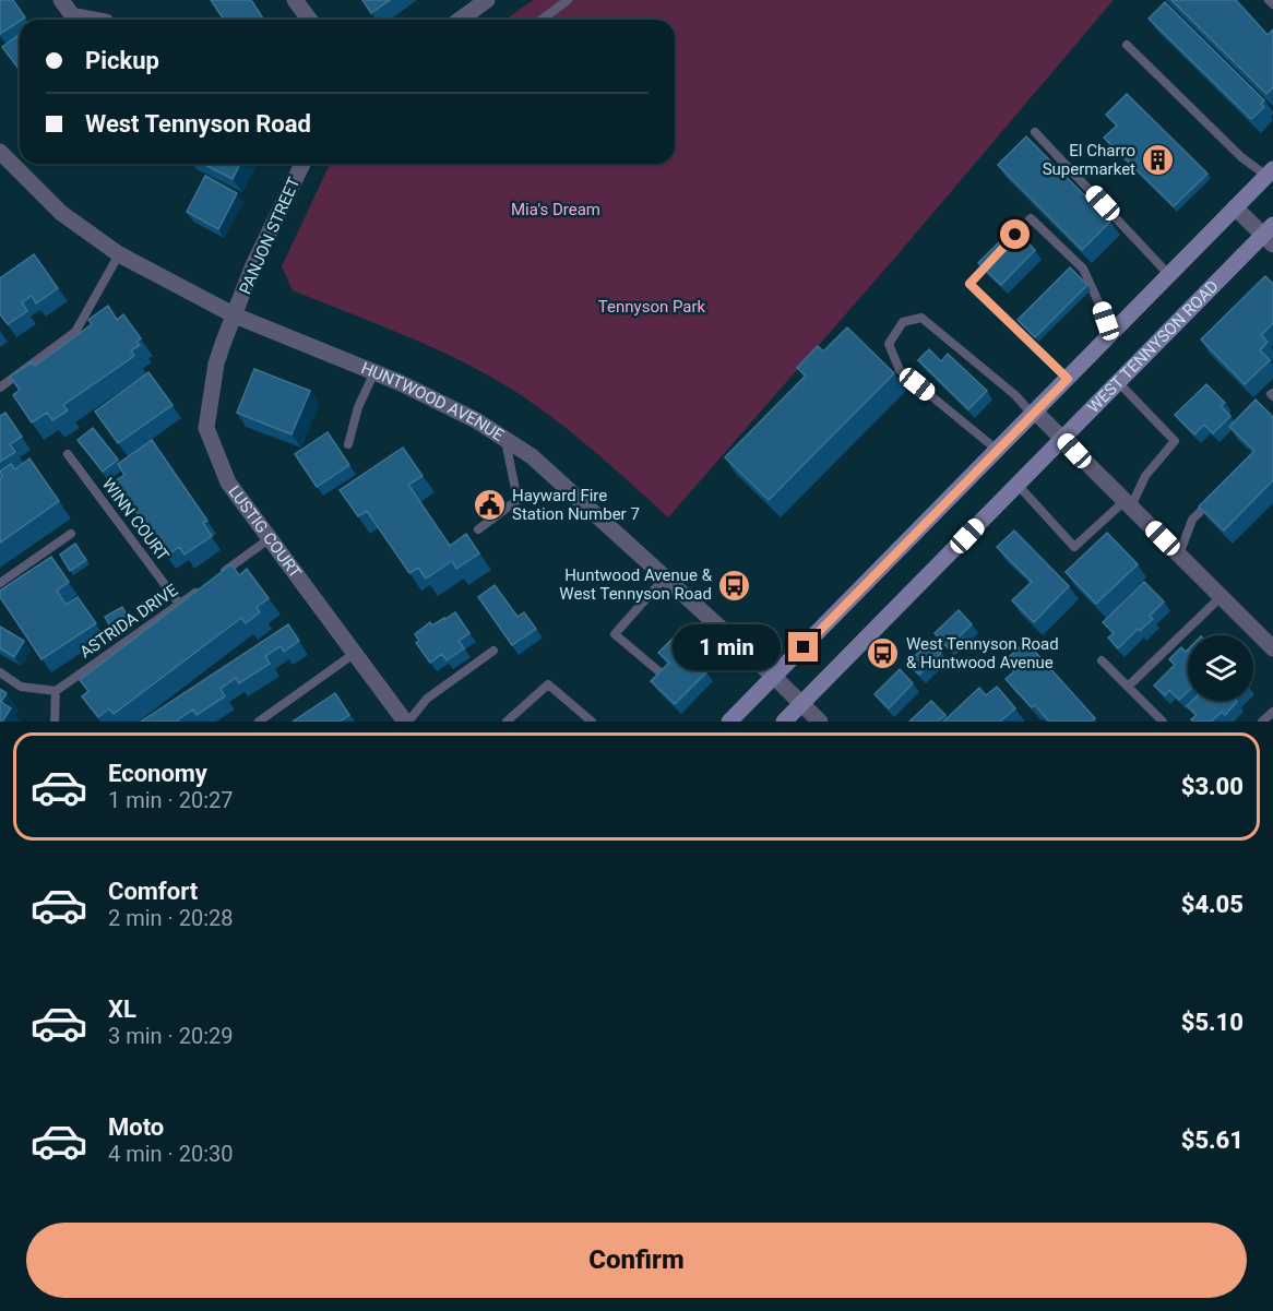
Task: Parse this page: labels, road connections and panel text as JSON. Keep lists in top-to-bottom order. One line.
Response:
{"streets":{"main road":["WEST TENNYSON ROAD"],"street":["PANJON STREET","HUNTWOOD AVENUE","LUSTIG COURT"],"lane":["WINN COURT","ASTRIDA DRIVE"]},"crossings":[["PANJON STREET","HUNTWOOD AVENUE"],["PANJON STREET","LUSTIG COURT"],["WEST TENNYSON ROAD","HUNTWOOD AVENUE"],["HUNTWOOD AVENUE","LUSTIG COURT"],["WINN COURT","ASTRIDA DRIVE"]],"parks":["Mia's Dream","Tennyson Park"],"places":{"building":["El Charro Supermarket"],"public building":["Hayward Fire Station Number 7"],"bus stop":["Huntwood Avenue & West Tennyson Road","West Tennyson Road & Huntwood Avenue"]},"page":{"banner":["Pickup","West Tennyson Road"],"bubble":"1 min","list":[{"name":"Economy","note":"1 min · 20:27","value":"$3.00"},{"name":"Comfort","note":"2 min · 20:28","value":"$4.05"},{"name":"XL","note":"3 min · 20:29","value":"$5.10"},{"name":"Moto","note":"4 min · 20:30","value":"$5.61"}],"buttons":"Confirm"}}
